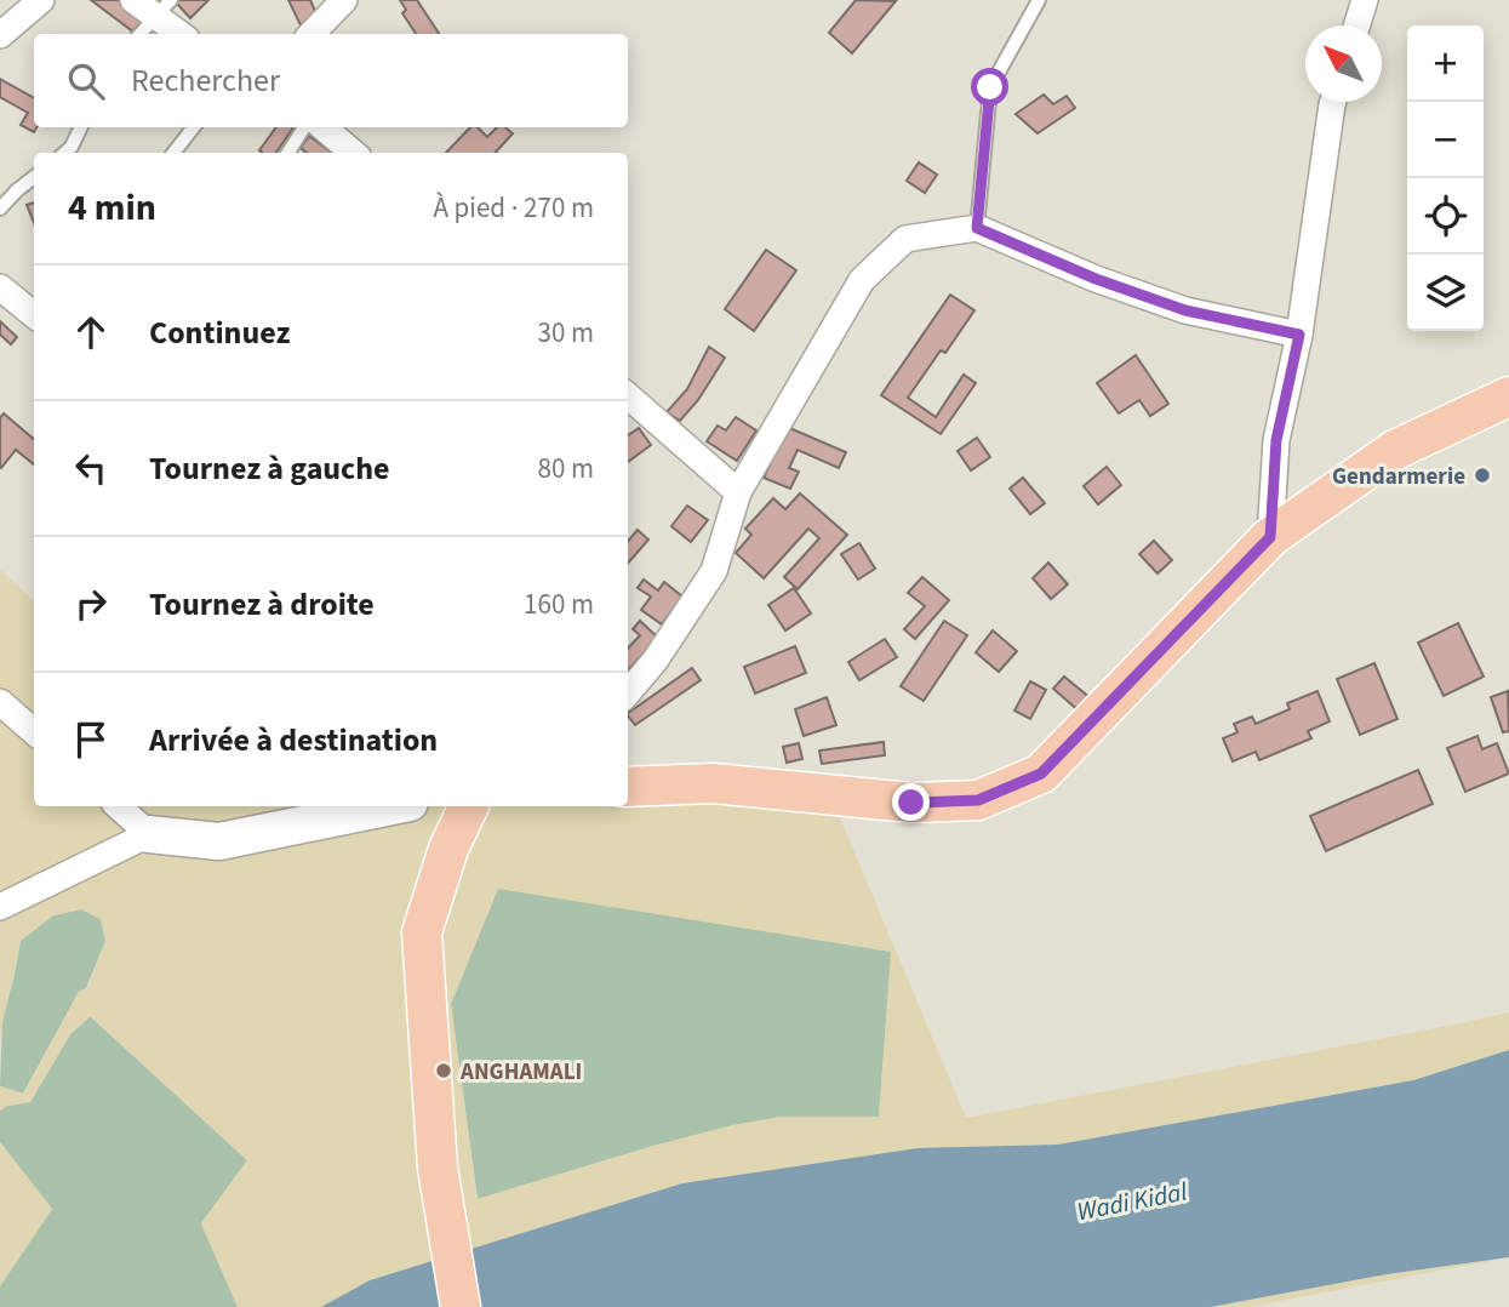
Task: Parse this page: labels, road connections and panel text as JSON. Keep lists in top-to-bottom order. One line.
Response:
{"water":["Wadi Kidal"],"places":["Gendarmerie","ANGHAMALI"],"north":"top left","page":{"map_buttons":["+","−"],"search":"Rechercher","heading":["4 min","À pied · 270 m"],"list":[["Continuez","30 m"],["Tournez à gauche","80 m"],["Tournez à droite","160 m"],"Arrivée à destination"]}}
